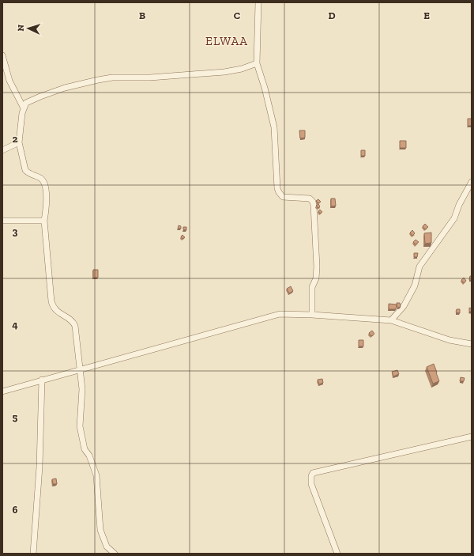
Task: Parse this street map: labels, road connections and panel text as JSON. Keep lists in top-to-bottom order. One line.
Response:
{"districts":["ELWAA"],"north":"left","grid":{"columns":["B","C","D","E"],"rows":["2","3","4","5","6"]}}
